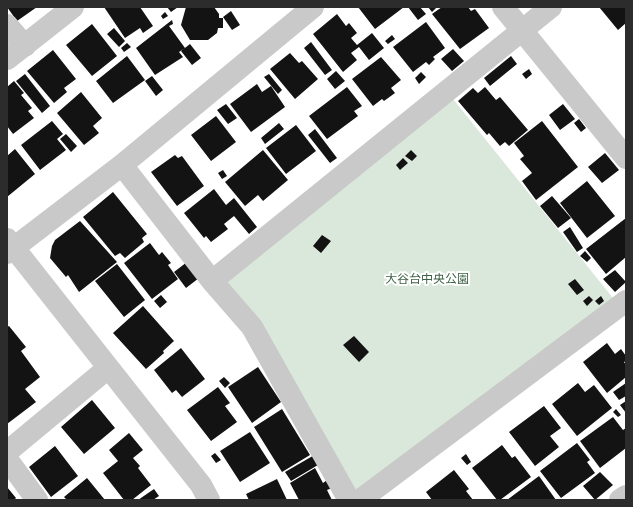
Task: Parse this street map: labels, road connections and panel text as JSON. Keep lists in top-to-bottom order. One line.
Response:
{"parks":["大谷台中央公園"]}
